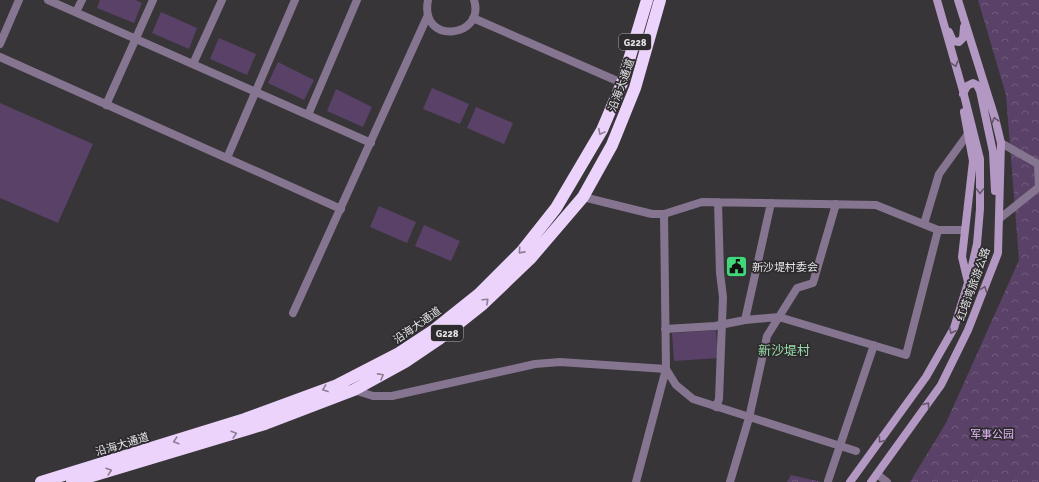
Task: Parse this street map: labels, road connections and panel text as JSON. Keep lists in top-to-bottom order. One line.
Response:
{"streets":{"highway":["G228","沿海大通道"],"main road":["红塔湾旅游公路"]},"districts":["新沙堤村"],"parks":["军事公园"],"places":{"public building":["新沙堤村委会"]}}
